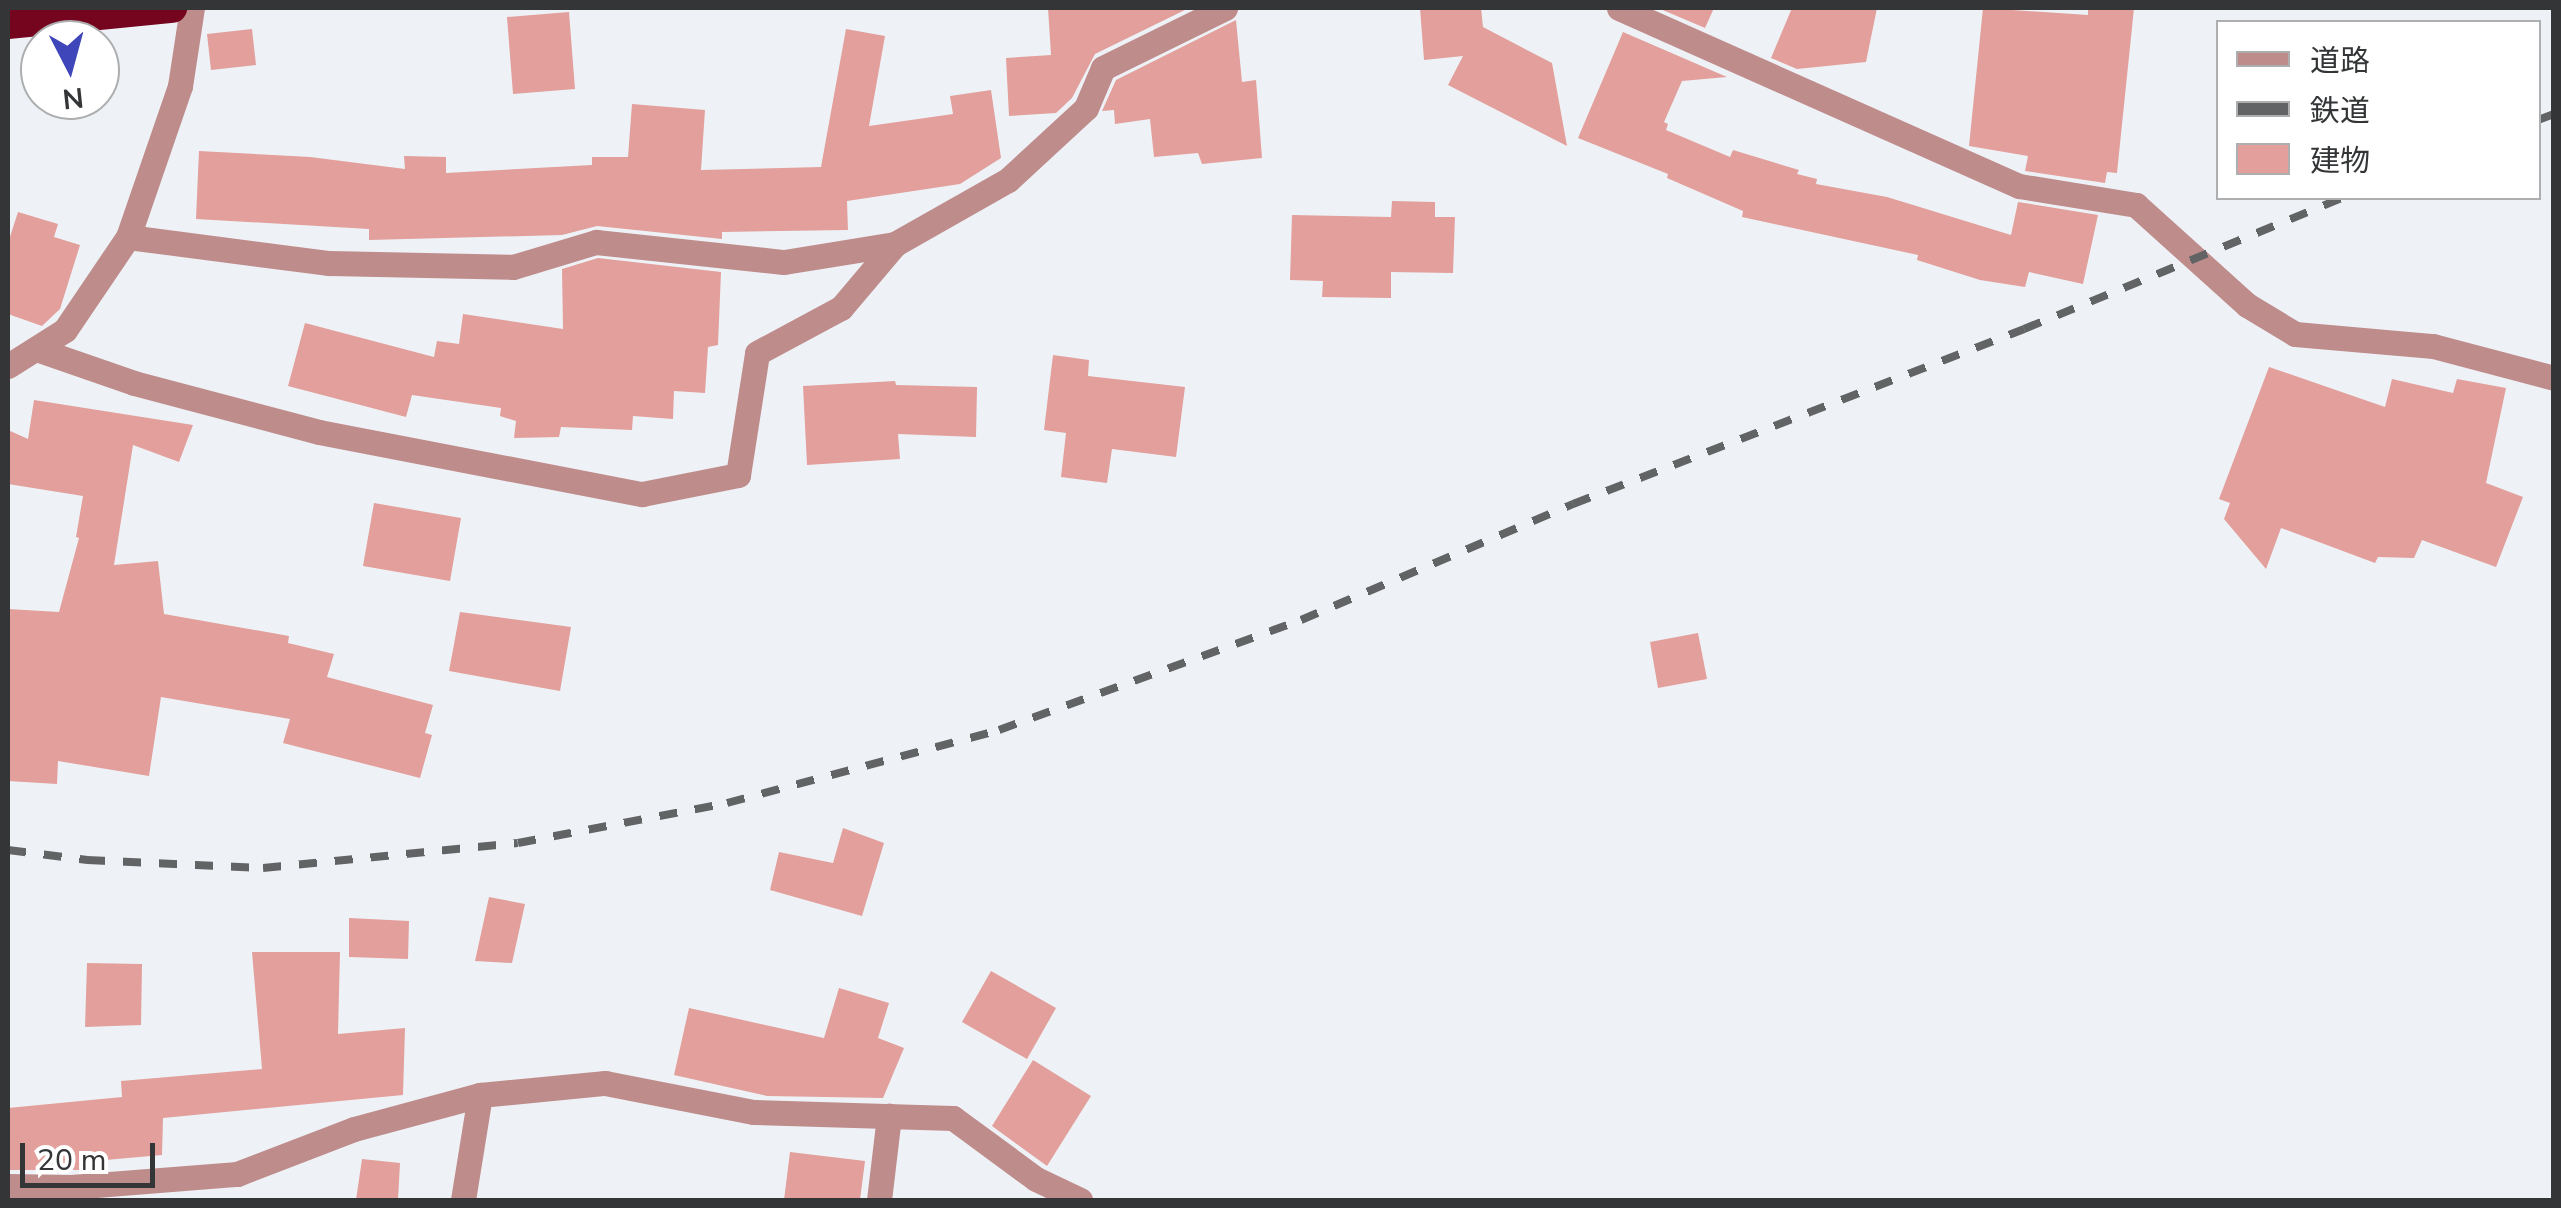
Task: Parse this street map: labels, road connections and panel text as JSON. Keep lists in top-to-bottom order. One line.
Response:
{"legend":["道路","鉄道","建物"],"scale_bar":"20 m","north":"bottom"}
